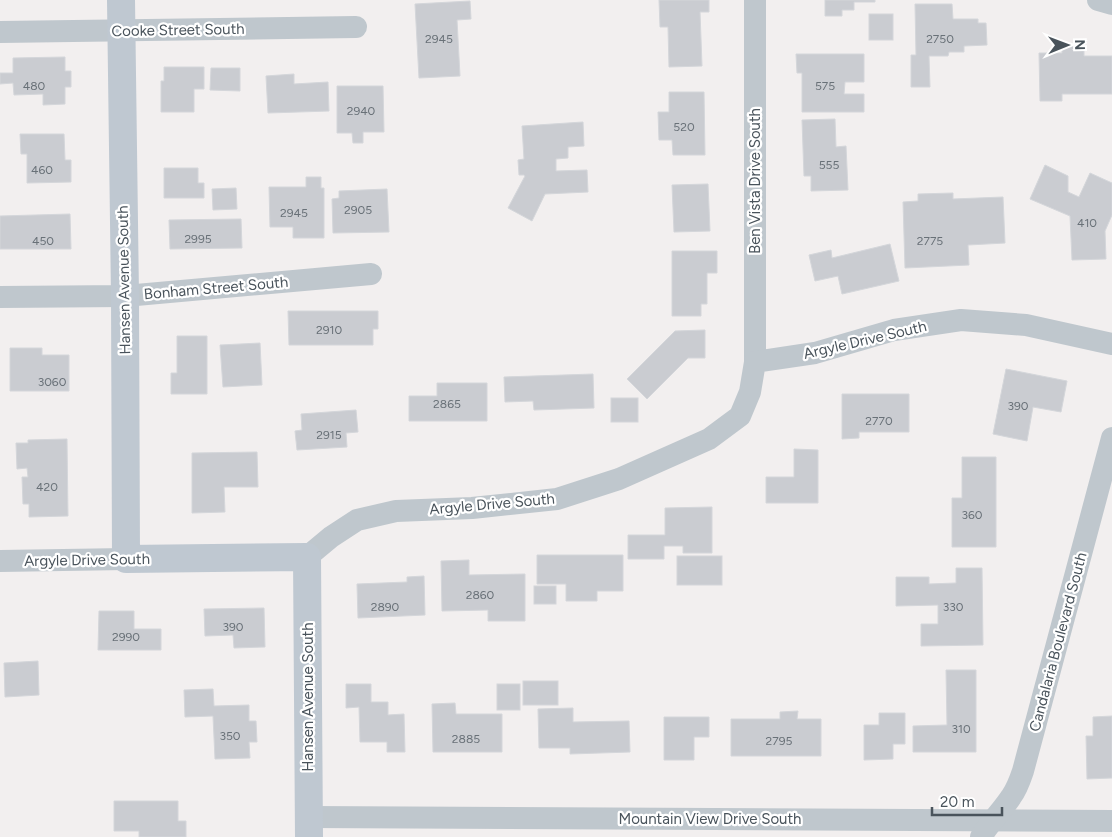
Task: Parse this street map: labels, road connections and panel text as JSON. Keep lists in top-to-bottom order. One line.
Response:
{"streets":{"street":["Cooke Street South","Ben Vista Drive South","Hansen Avenue South","Bonham Street South","Argyle Drive South","Candalaria Boulevard South","Mountain View Drive South"]},"crossings":[["Cooke Street South","Hansen Avenue South"],["Ben Vista Drive South","Argyle Drive South"],["Hansen Avenue South","Bonham Street South"],["Hansen Avenue South","Argyle Drive South"],["Hansen Avenue South","Mountain View Drive South"],["Candalaria Boulevard South","Mountain View Drive South"]],"house_numbers":["2945","2750","480","575","2940","520","555","460","2905","2945","410","2995","450","2775","2910","3060","2865","390","2770","2915","420","360","2860","2890","330","390","2990","310","350","2885","2795"],"scale_bar":"20 m","north":"right"}
